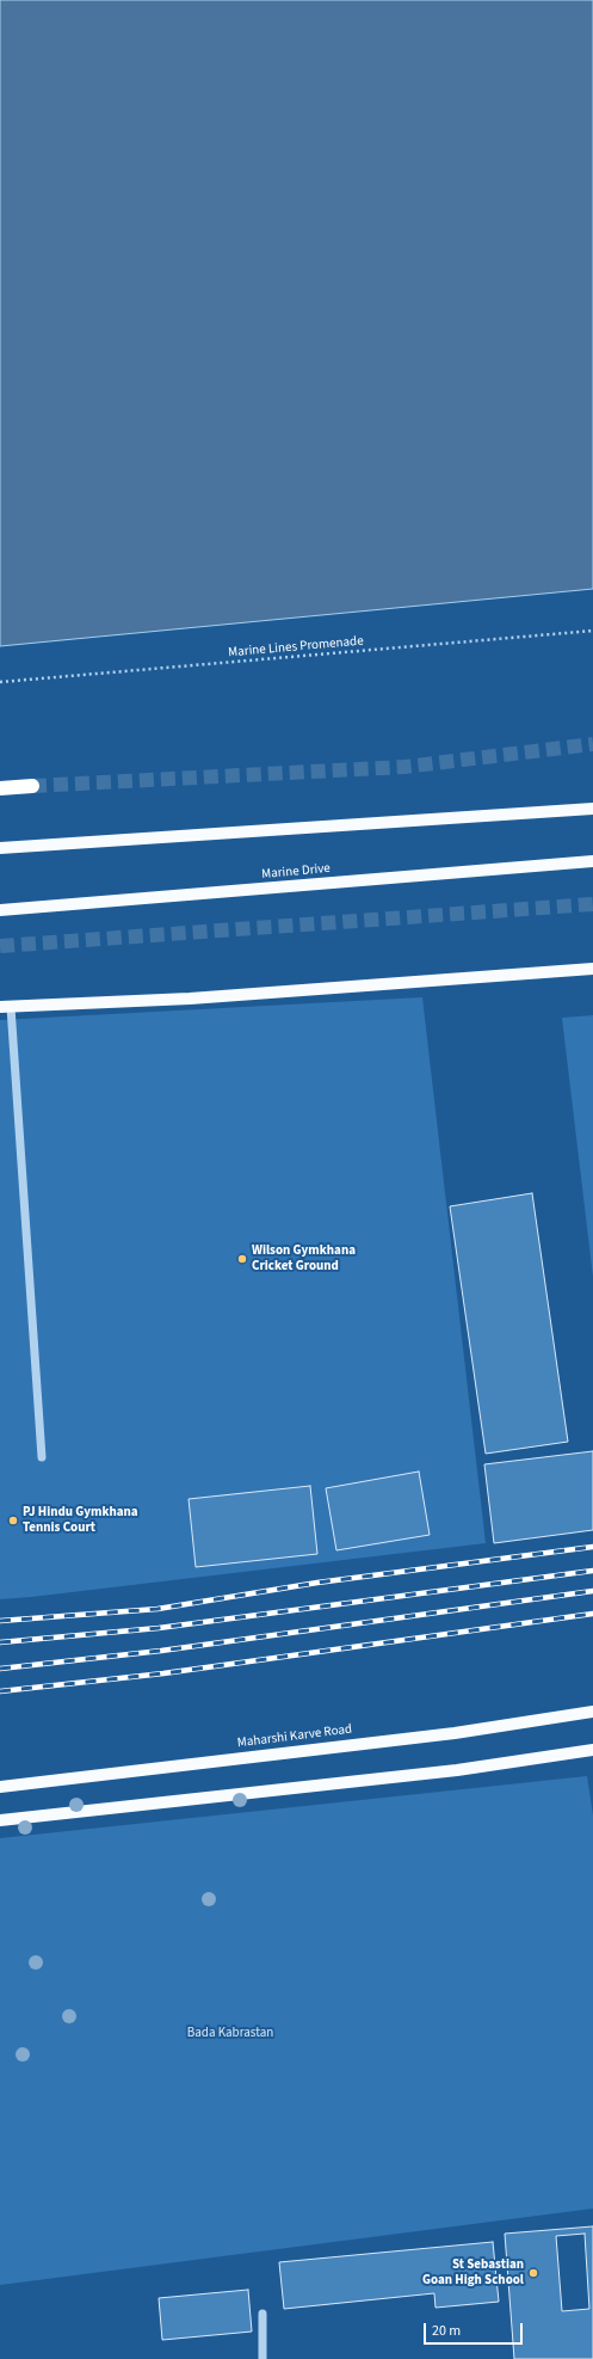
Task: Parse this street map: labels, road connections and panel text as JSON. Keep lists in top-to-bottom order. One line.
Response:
{"streets":{"main road":["Marine Drive","Maharshi Karve Road"],"path":["Marine Lines Promenade"]},"parks":["Bada Kabrastan"],"places":["Wilson Gymkhana Cricket Ground","PJ Hindu Gymkhana Tennis Court","St Sebastian Goan High School"],"scale_bar":"20 m"}
